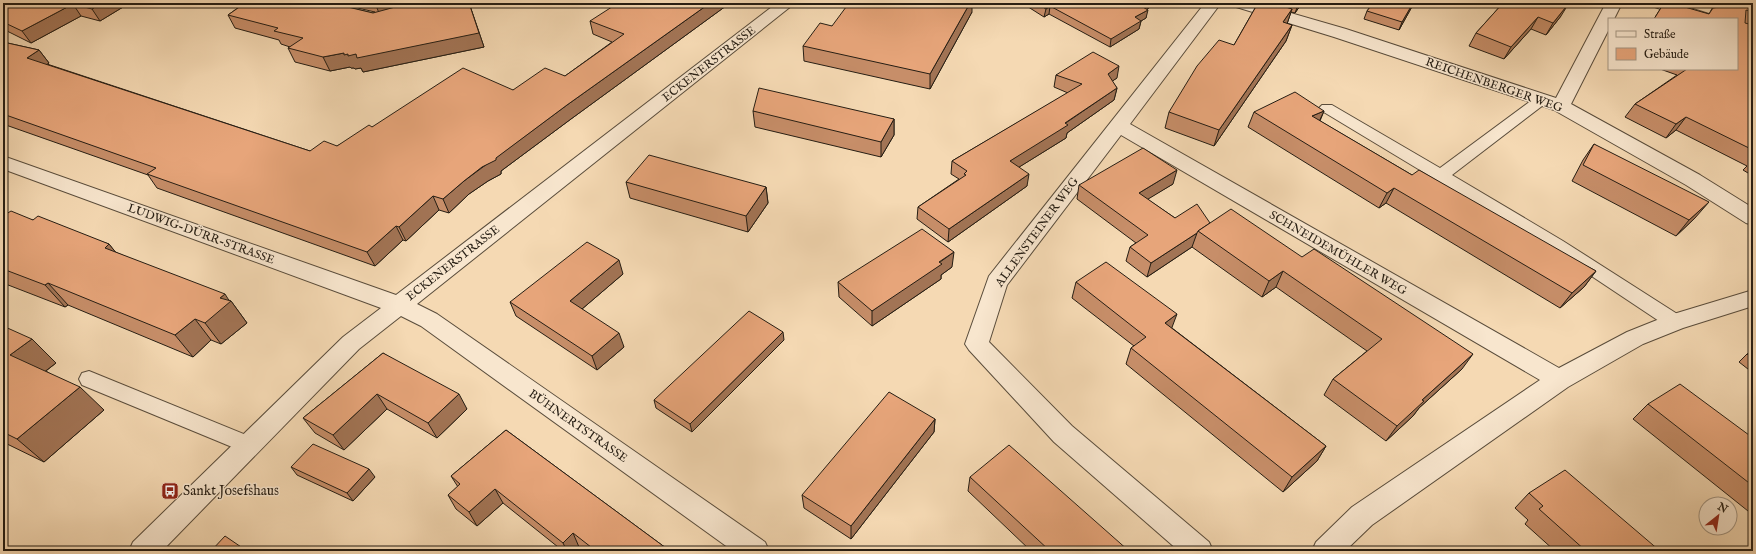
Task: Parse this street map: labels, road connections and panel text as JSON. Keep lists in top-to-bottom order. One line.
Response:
{"streets":{"street":["ECKENERSTRASSE","REICHENBERGER WEG","ALLENSTEINER WEG","LUDWIG-DÜRR-STRASSE","SCHNEIDEMÜHLER WEG","BÜHNERTSTRASSE"]},"crossings":[["ECKENERSTRASSE","LUDWIG-DÜRR-STRASSE"],["ECKENERSTRASSE","BÜHNERTSTRASSE"],["ALLENSTEINER WEG","SCHNEIDEMÜHLER WEG"],["LUDWIG-DÜRR-STRASSE","BÜHNERTSTRASSE"]],"places":{"bus stop":["Sankt Josefshaus"]},"legend":["Straße","Gebäude"],"north":"top right"}
